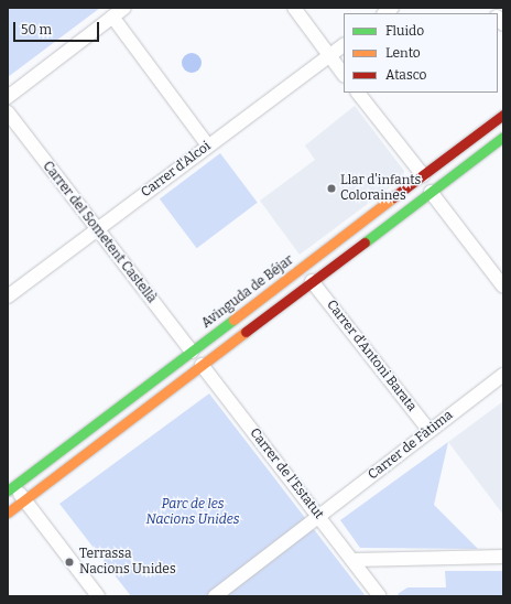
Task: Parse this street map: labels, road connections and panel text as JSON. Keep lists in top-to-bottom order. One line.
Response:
{"streets":{"main road":["Avinguda de Béjar","Carrer de l'Estatut"],"street":["Carrer d'Alcoi","Carrer del Sometent Castellà","Carrer d'Antoni Barata","Carrer de Fàtima"]},"crossings":[["Carrer d'Alcoi","Carrer del Sometent Castellà"],["Carrer del Sometent Castellà","Avinguda de Béjar"],["Carrer del Sometent Castellà","Carrer de l'Estatut"],["Avinguda de Béjar","Carrer de l'Estatut"],["Carrer d'Antoni Barata","Carrer de Fàtima"],["Carrer de Fàtima","Carrer de l'Estatut"]],"parks":["Parc de les Nacions Unides"],"places":["Llar d'infants Coloraines","Terrassa Nacions Unides"],"legend":["Fluido","Lento","Atasco"],"scale_bar":"50 m"}
